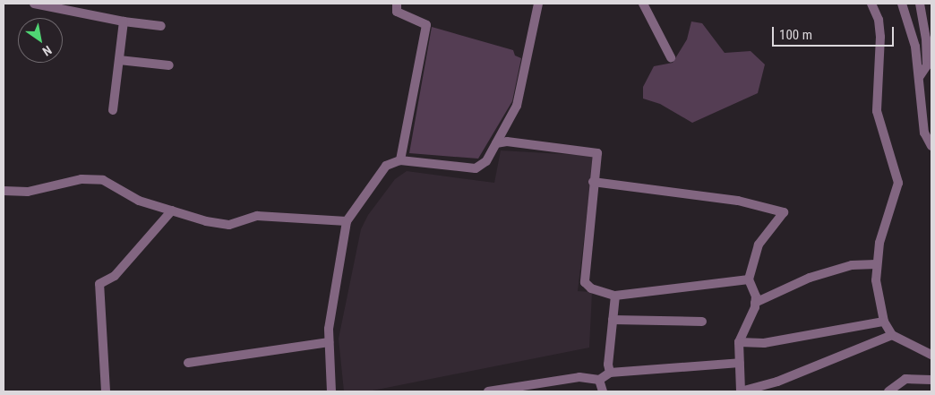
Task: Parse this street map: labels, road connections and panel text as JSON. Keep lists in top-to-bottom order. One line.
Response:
{"scale_bar":"100 m","north":"bottom right"}
